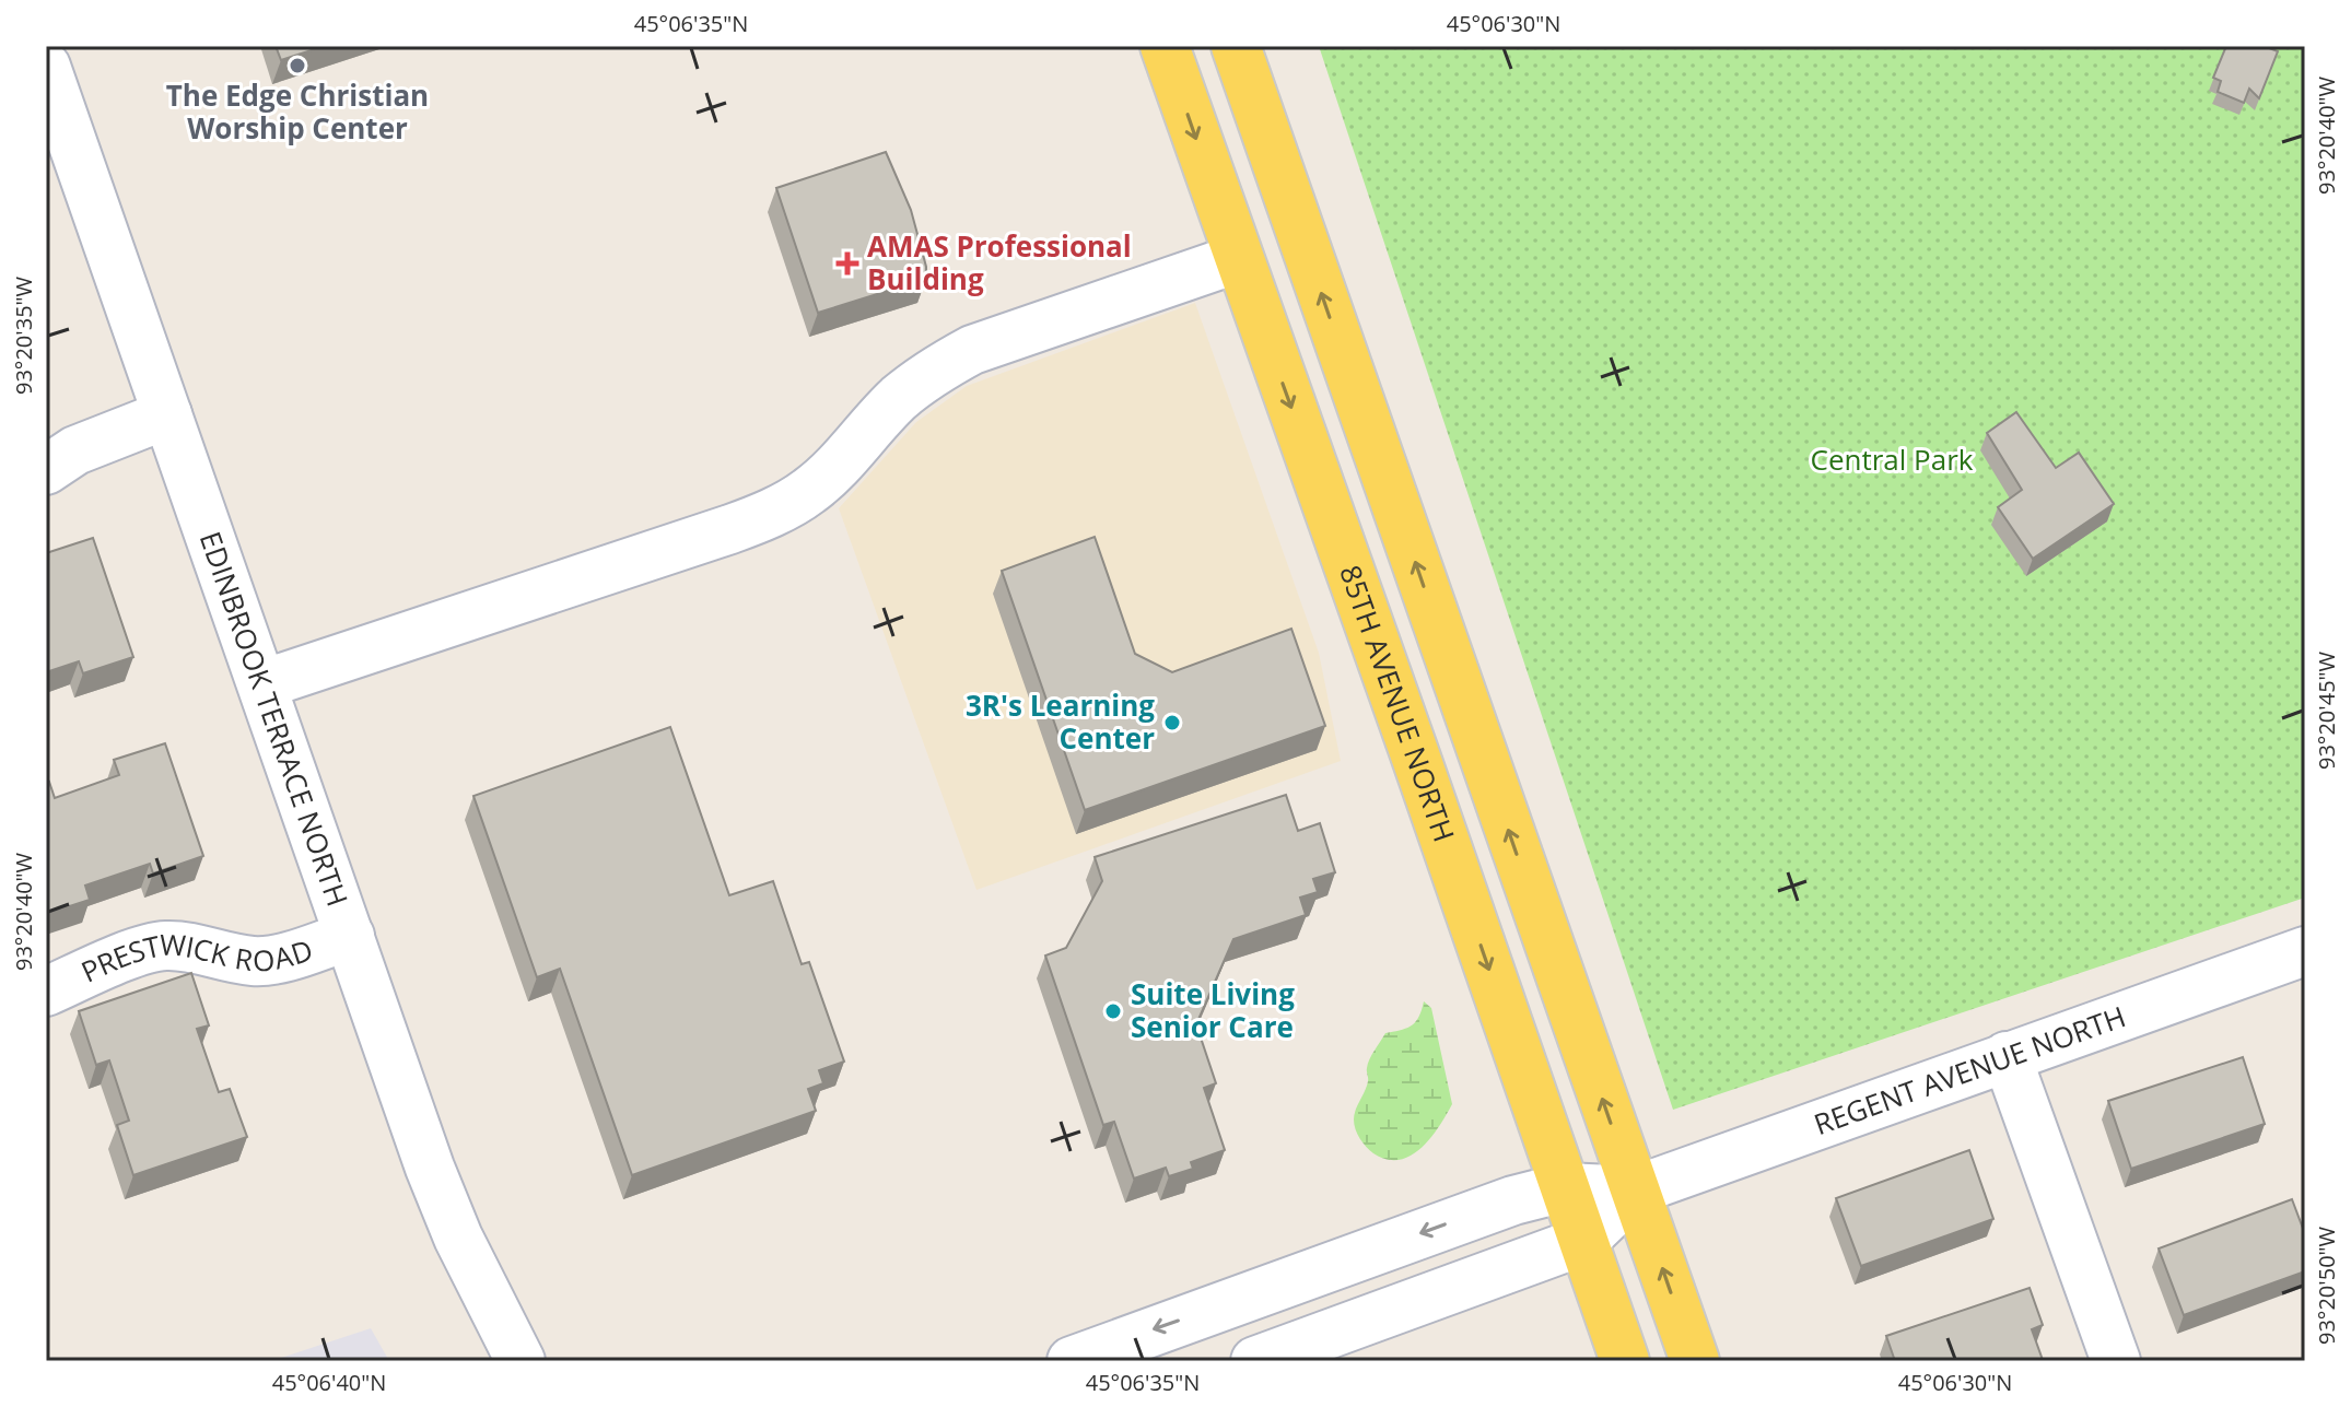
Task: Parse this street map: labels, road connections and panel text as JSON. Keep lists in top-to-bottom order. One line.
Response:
{"streets":{"main road":["85TH AVENUE NORTH"],"street":["EDINBROOK TERRACE NORTH","PRESTWICK ROAD","REGENT AVENUE NORTH"]},"crossings":[["85TH AVENUE NORTH","REGENT AVENUE NORTH"],["EDINBROOK TERRACE NORTH","PRESTWICK ROAD"]],"parks":["Central Park"],"places":{"other":["The Edge Christian Worship Center","3R's Learning Center","Suite Living Senior Care"],"health":["AMAS Professional Building"]},"coordinates":["45°06'35\"N","45°06'30\"N","93°20'40\"W","93°20'35\"W","93°20'45\"W","93°20'50\"W","45°06'40\"N"]}
